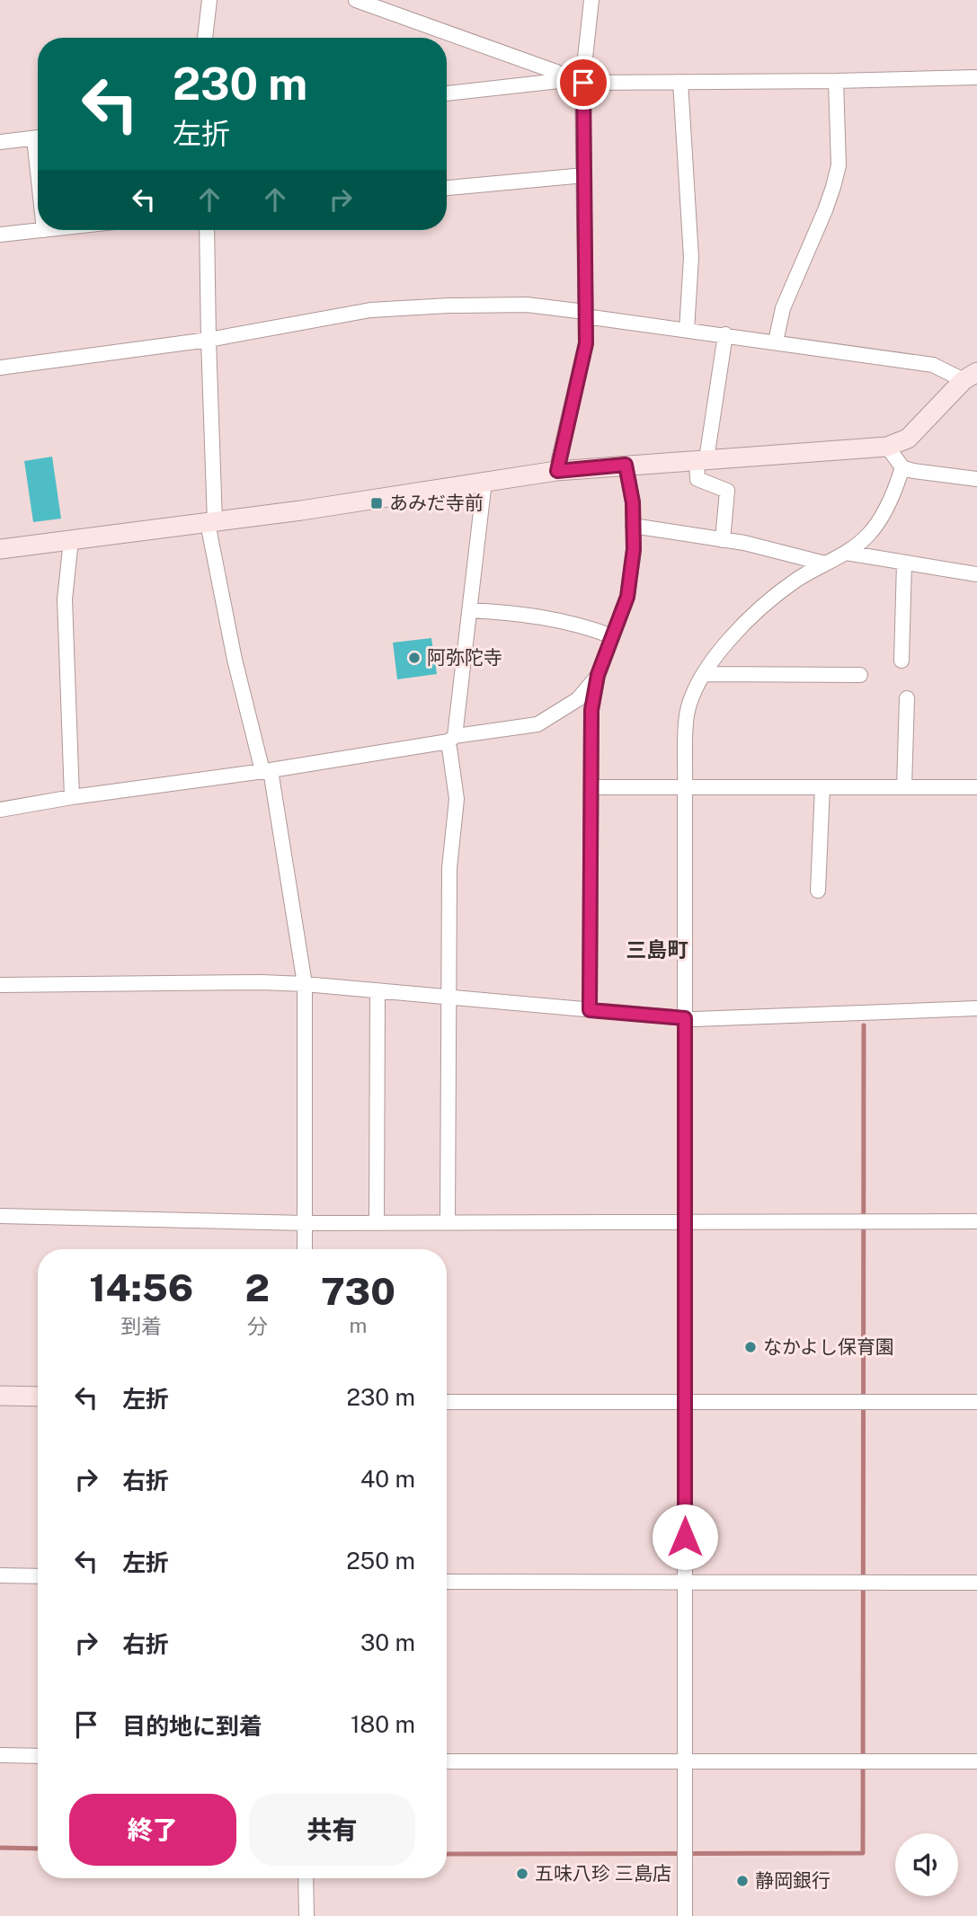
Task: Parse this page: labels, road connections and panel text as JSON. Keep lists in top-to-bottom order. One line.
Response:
{"districts":["三島町"],"places":{"transit":["あみだ寺前"],"other":["阿弥陀寺","なかよし保育園","五味八珍 三島店","静岡銀行"]},"page":{"turn":["230 m","左折"],"eta":["14:56","到着","2","分","730","m"],"list":[{"name":"左折","value":"230 m"},{"name":"右折","value":"40 m"},{"name":"左折","value":"250 m"},{"name":"右折","value":"30 m"},{"name":"目的地に到着","value":"180 m"}],"buttons":["終了","共有"]}}
